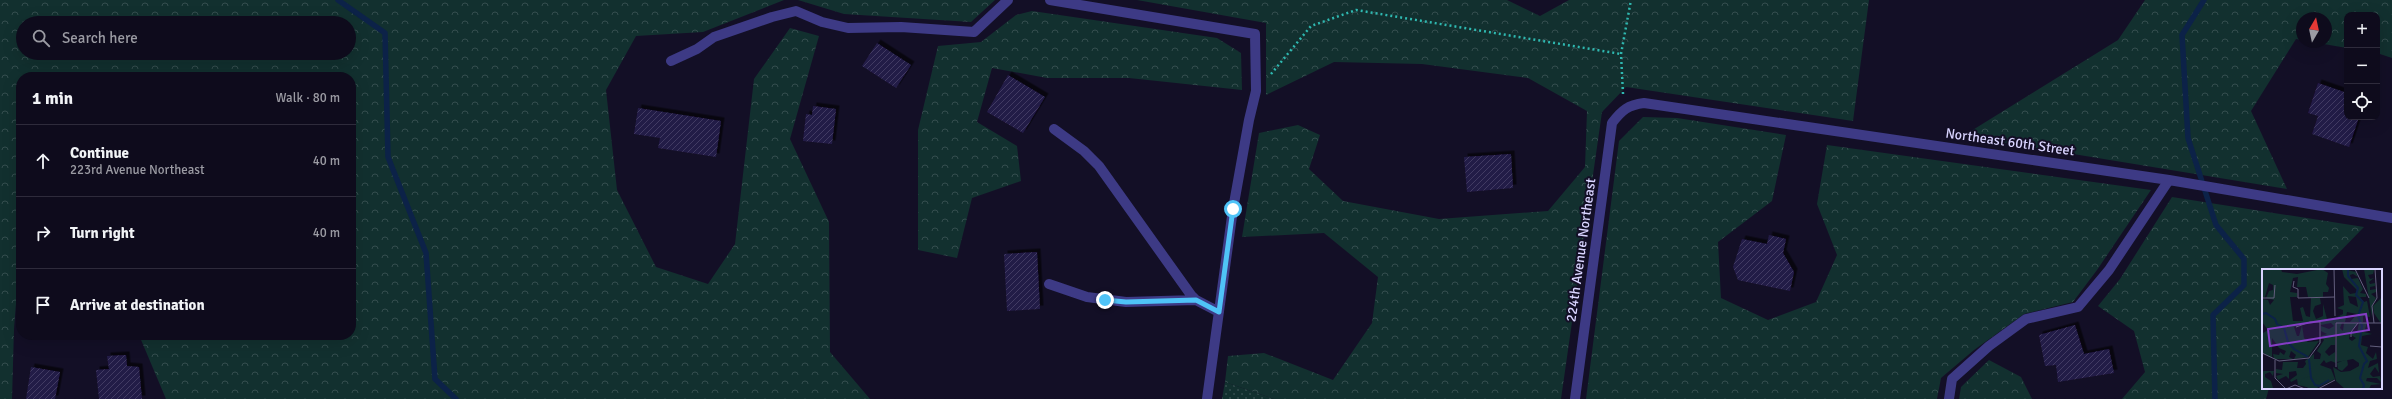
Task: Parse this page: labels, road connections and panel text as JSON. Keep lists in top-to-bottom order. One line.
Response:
{"streets":{"street":["Northeast 60th Street","224th Avenue Northeast"]},"crossings":[["Northeast 60th Street","224th Avenue Northeast"]],"north":"top","page":{"map_buttons":["+","−"],"search":"Search here","heading":["1 min","Walk · 80 m"],"list":[["Continue","223rd Avenue Northeast","40 m"],["Turn right","40 m"],"Arrive at destination"]}}
